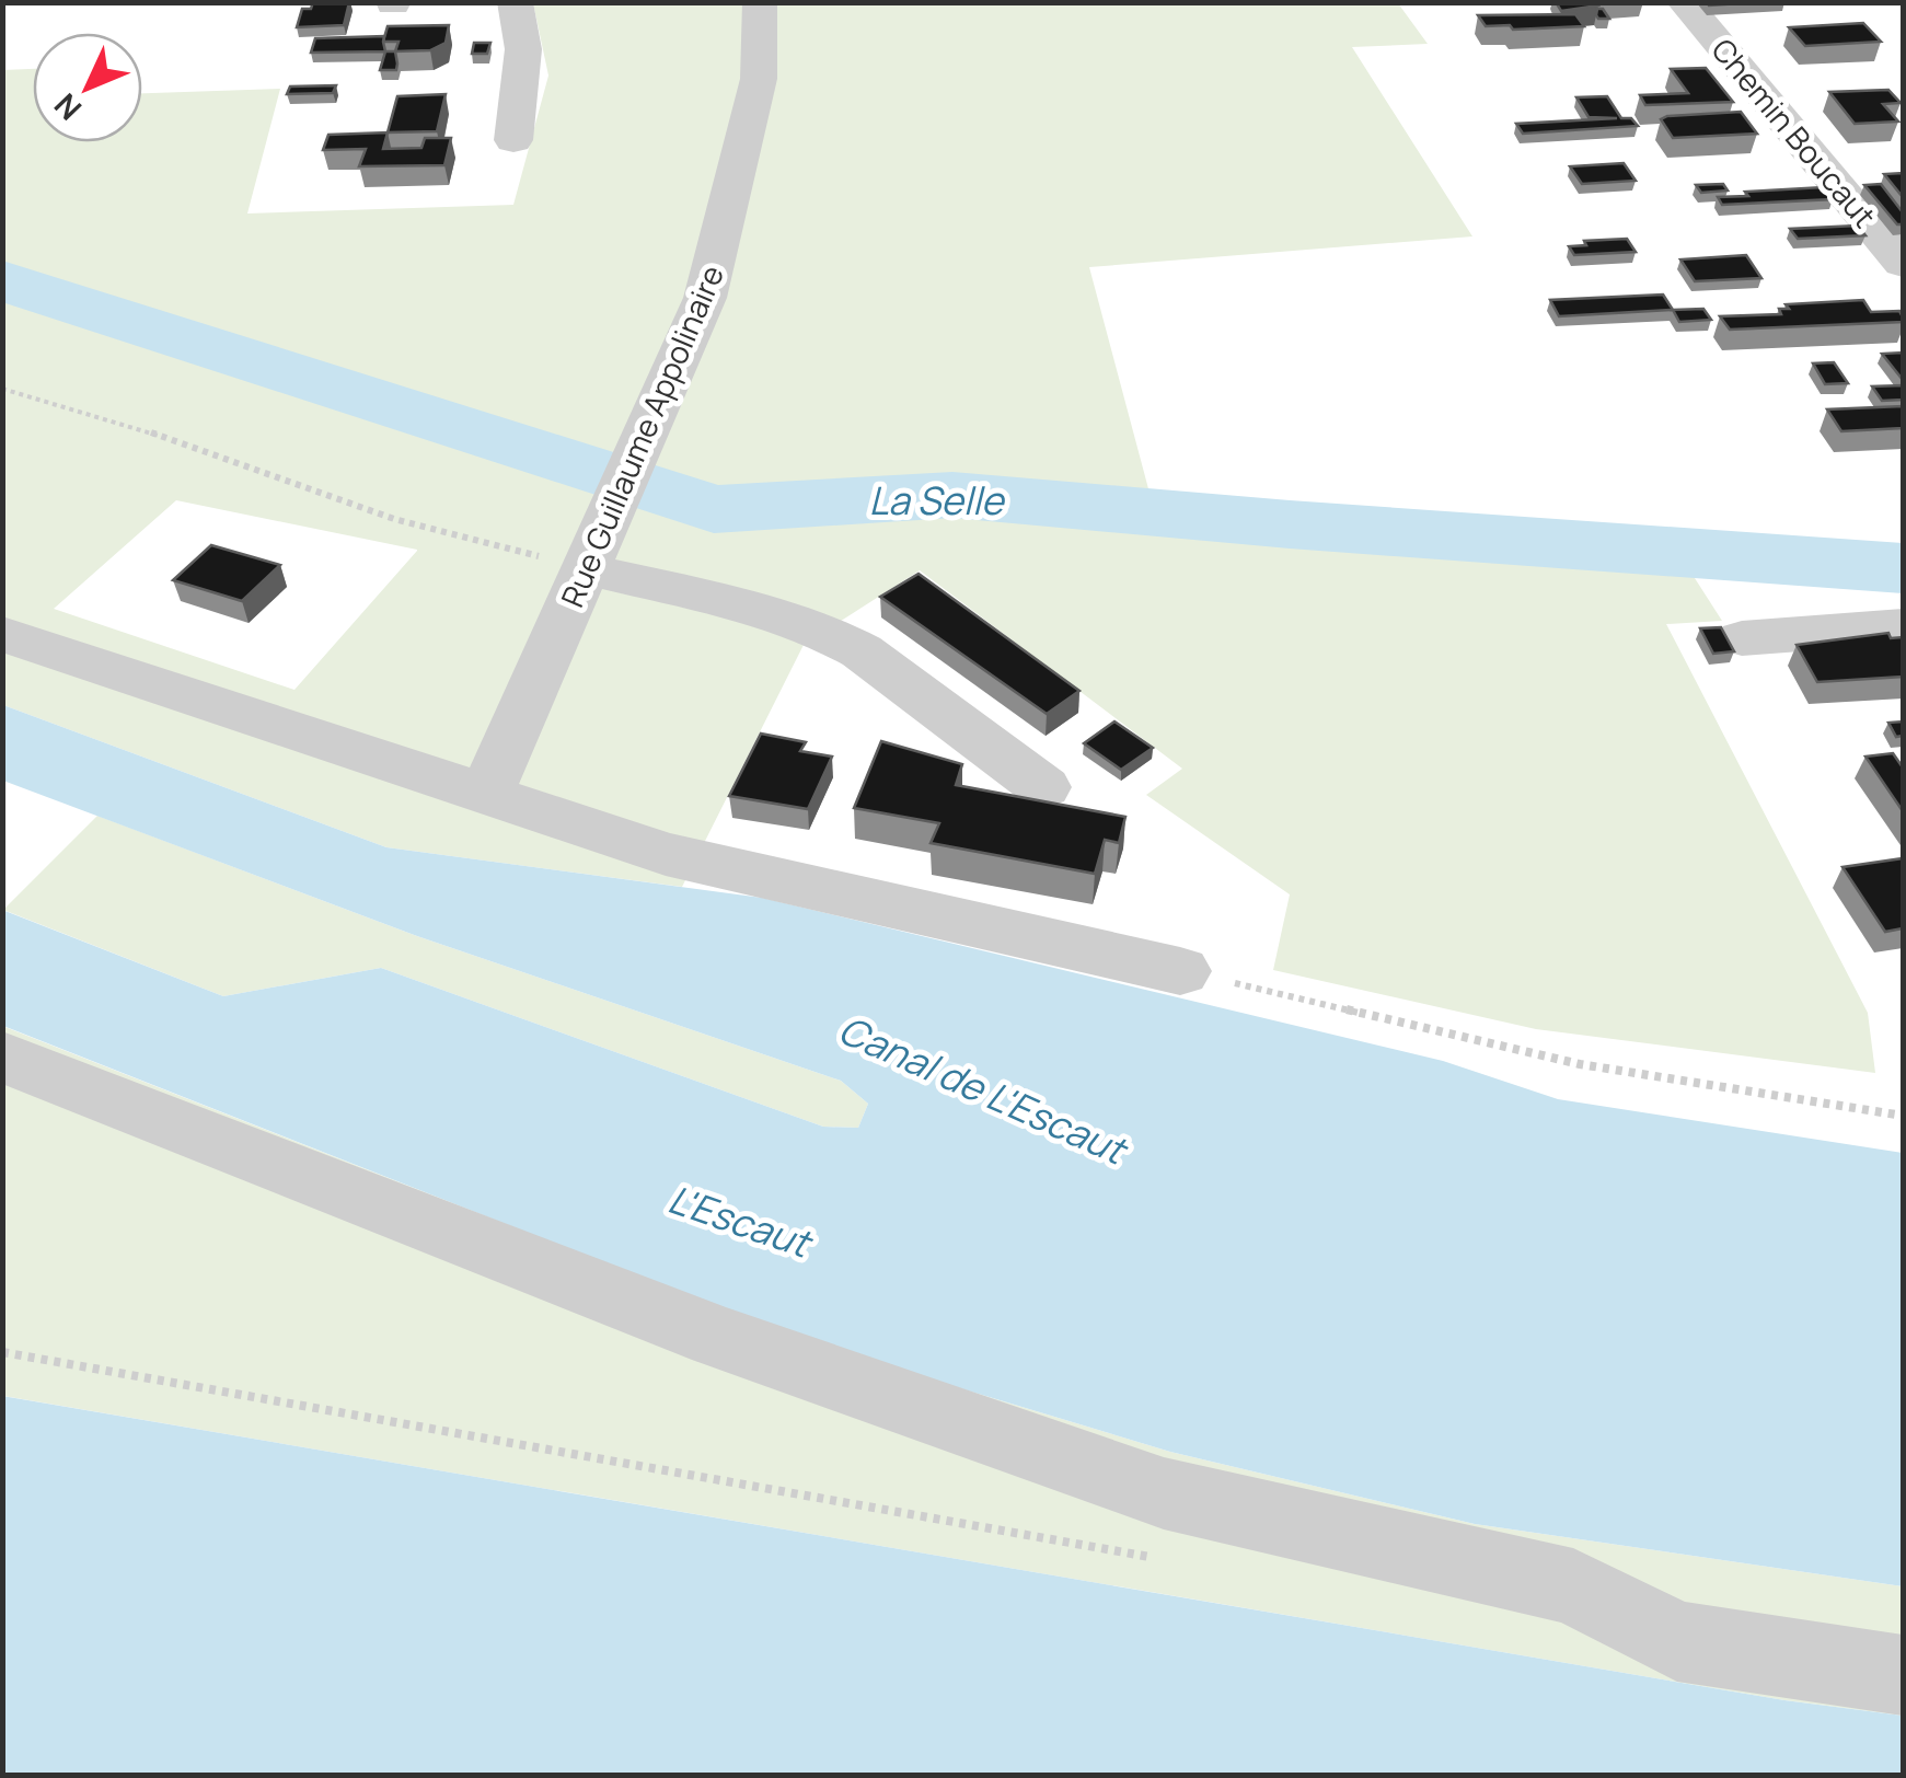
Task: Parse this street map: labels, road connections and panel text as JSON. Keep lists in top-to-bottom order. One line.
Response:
{"streets":{"street":["Chemin Boucaut","Rue Guillaume Appolinaire"]},"water":["La Selle","Canal de L'Escaut","L'Escaut"],"north":"bottom left"}
